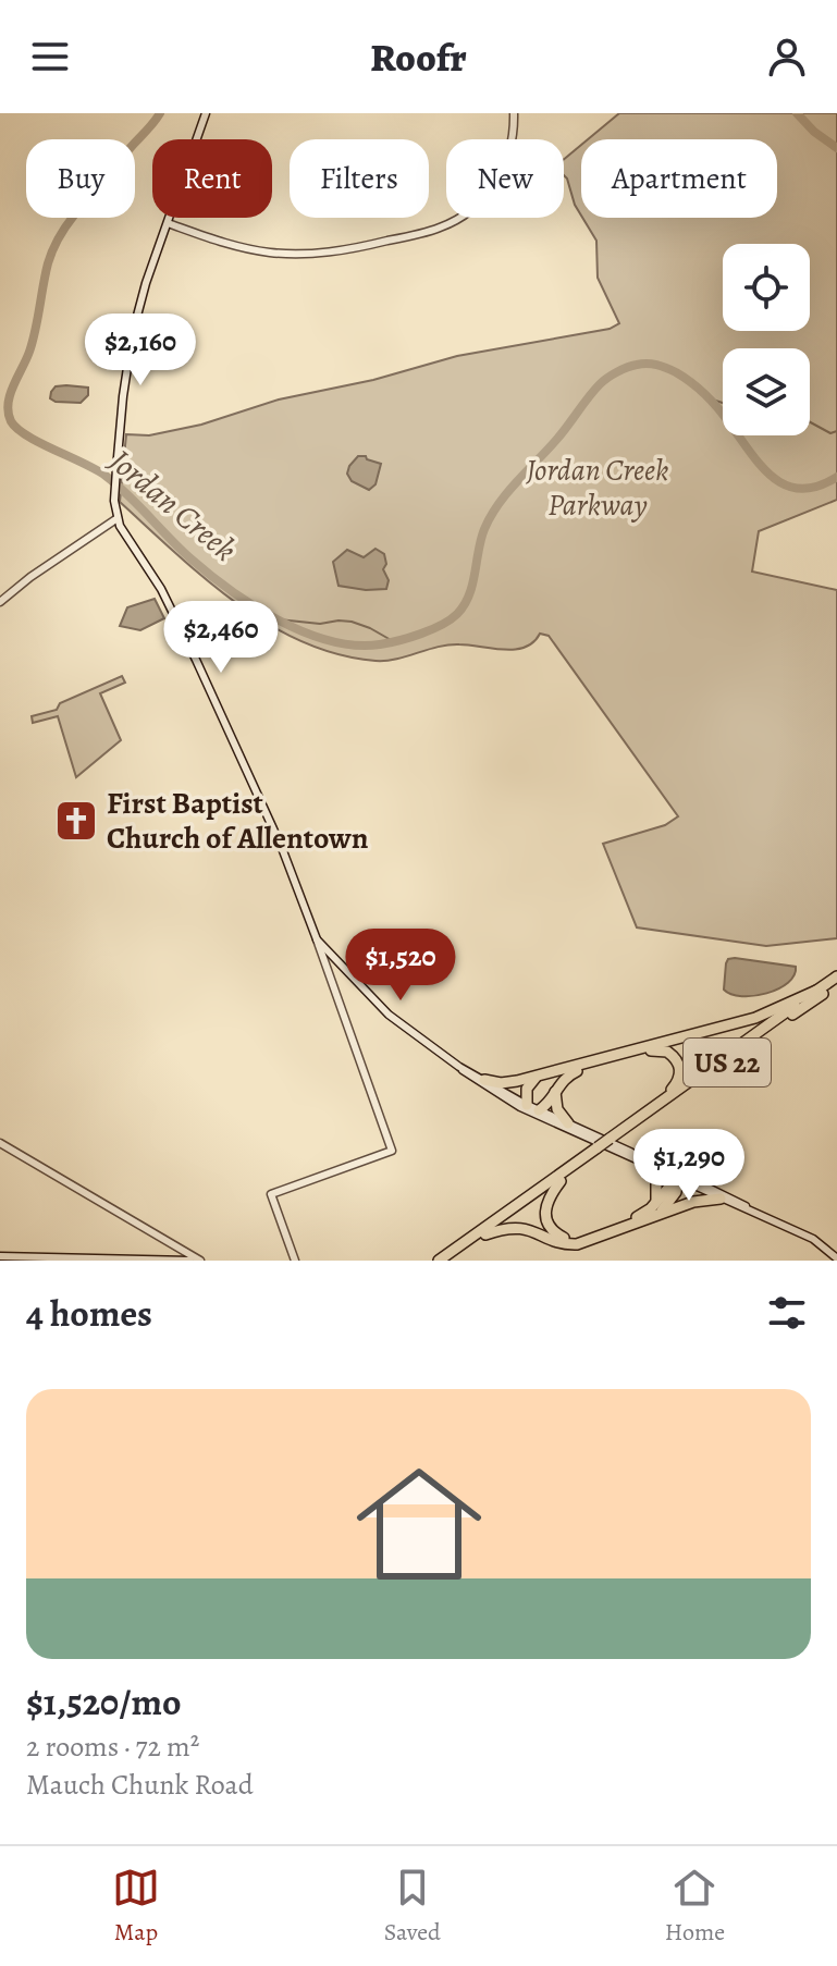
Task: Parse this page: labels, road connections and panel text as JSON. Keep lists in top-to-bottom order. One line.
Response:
{"streets":{"highway":["US 22"]},"water":["Jordan Creek"],"parks":["Jordan Creek Parkway"],"places":{"church":["First Baptist Church of Allentown"]},"page":{"header":"Roofr","chip":["Buy","Rent","Filters","New","Apartment"],"price":["$2,160","$2,460","$1,520","$1,290"],"heading":"4 homes","list":[{"name":"$1,520/mo","note":"2 rooms · 72 m² · Mauch Chunk Road"}],"tabs":["Map","Saved","Home"]}}
